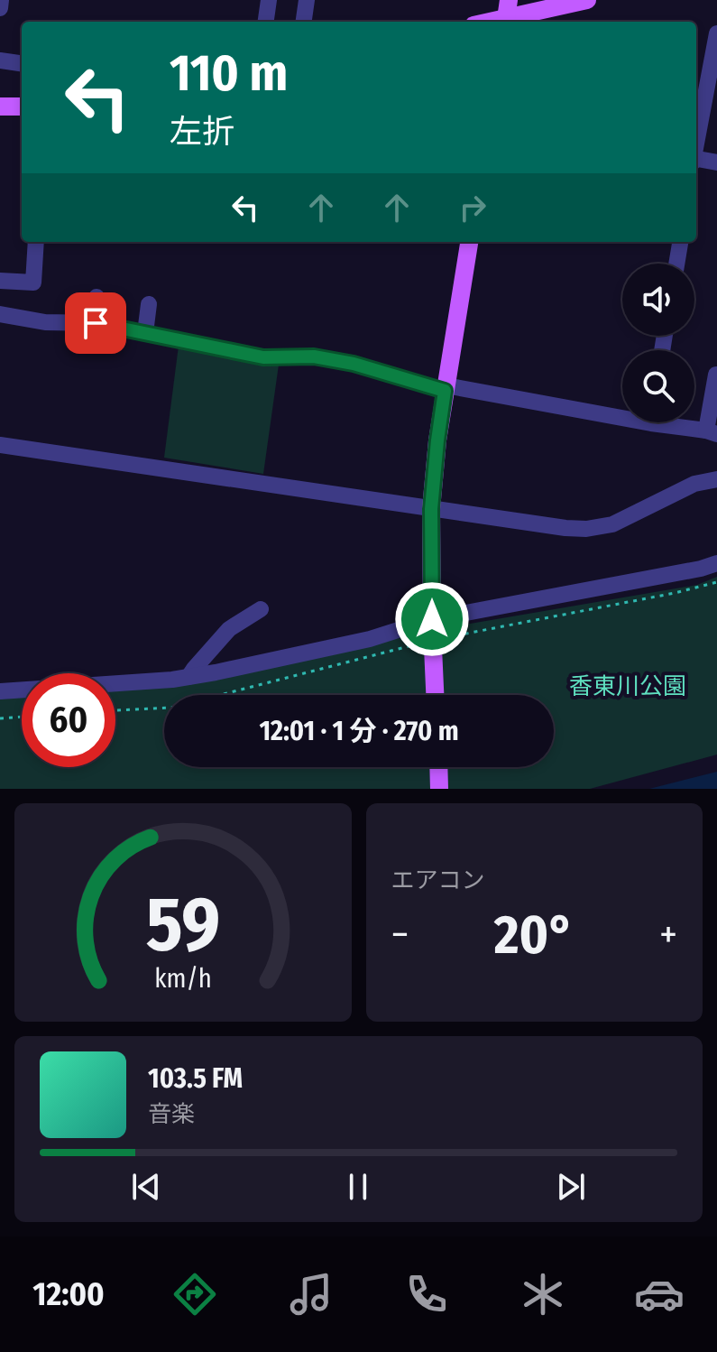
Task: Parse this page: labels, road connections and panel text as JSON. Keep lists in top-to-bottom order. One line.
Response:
{"parks":["香東川公園"],"page":{"turn":["110 m","左折"],"limit":"60","trip":"12:01 · 1 分 · 270 m","tile":"エアコン","heat":["−","20°","+"],"song":["103.5 FM","音楽"],"tabs":"12:00","gauge":["59","km/h"]}}
